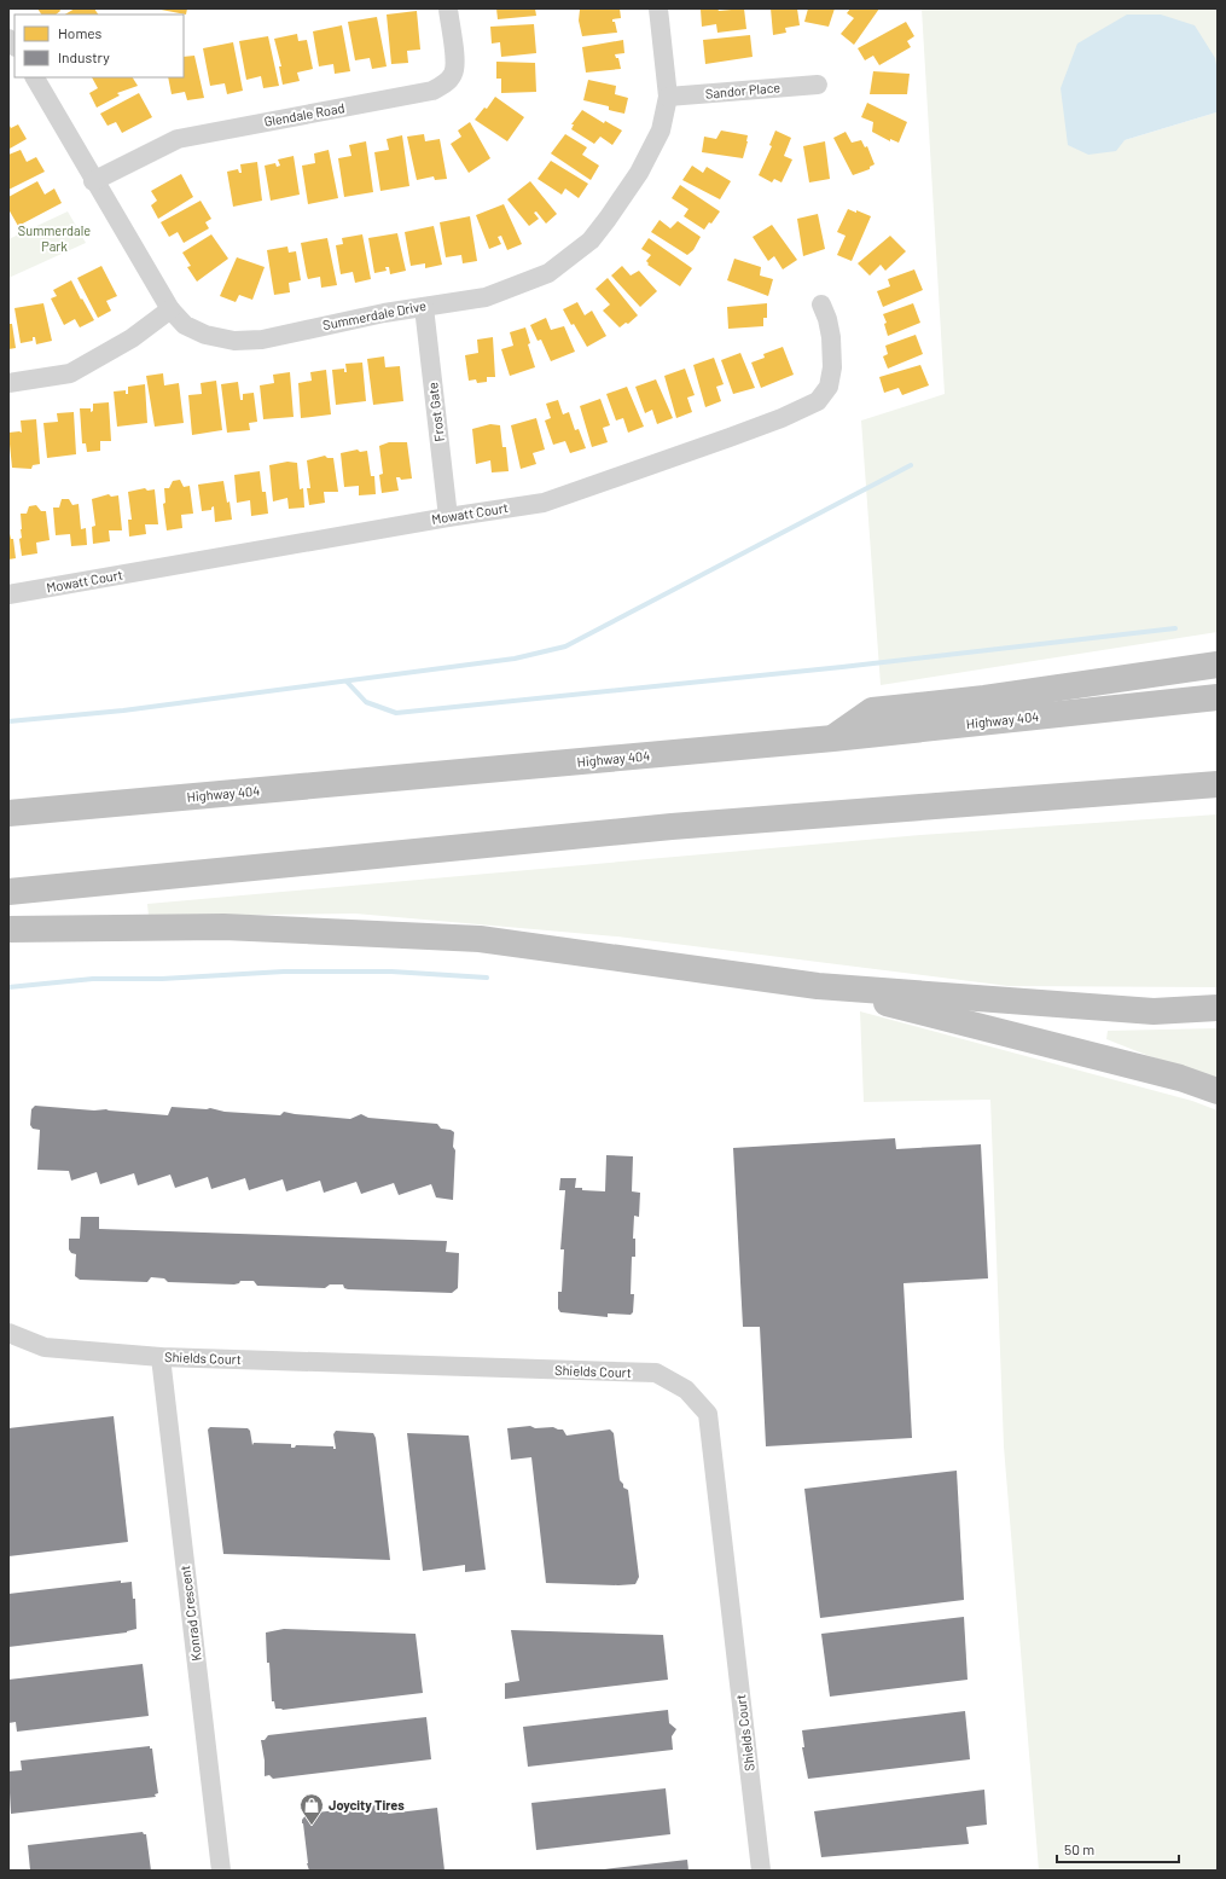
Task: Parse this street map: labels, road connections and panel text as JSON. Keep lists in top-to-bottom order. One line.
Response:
{"streets":{"highway":["Highway 404"],"street":["Sandor Place","Glendale Road","Summerdale Drive","Frost Gate","Mowatt Court","Shields Court","Konrad Crescent"]},"crossings":[["Sandor Place","Summerdale Drive"],["Glendale Road","Summerdale Drive"],["Summerdale Drive","Frost Gate"],["Frost Gate","Mowatt Court"],["Shields Court","Konrad Crescent"]],"parks":["Summerdale Park"],"places":{"shop":["Joycity Tires"]},"legend":["Homes","Industry"],"scale_bar":"50 m"}
